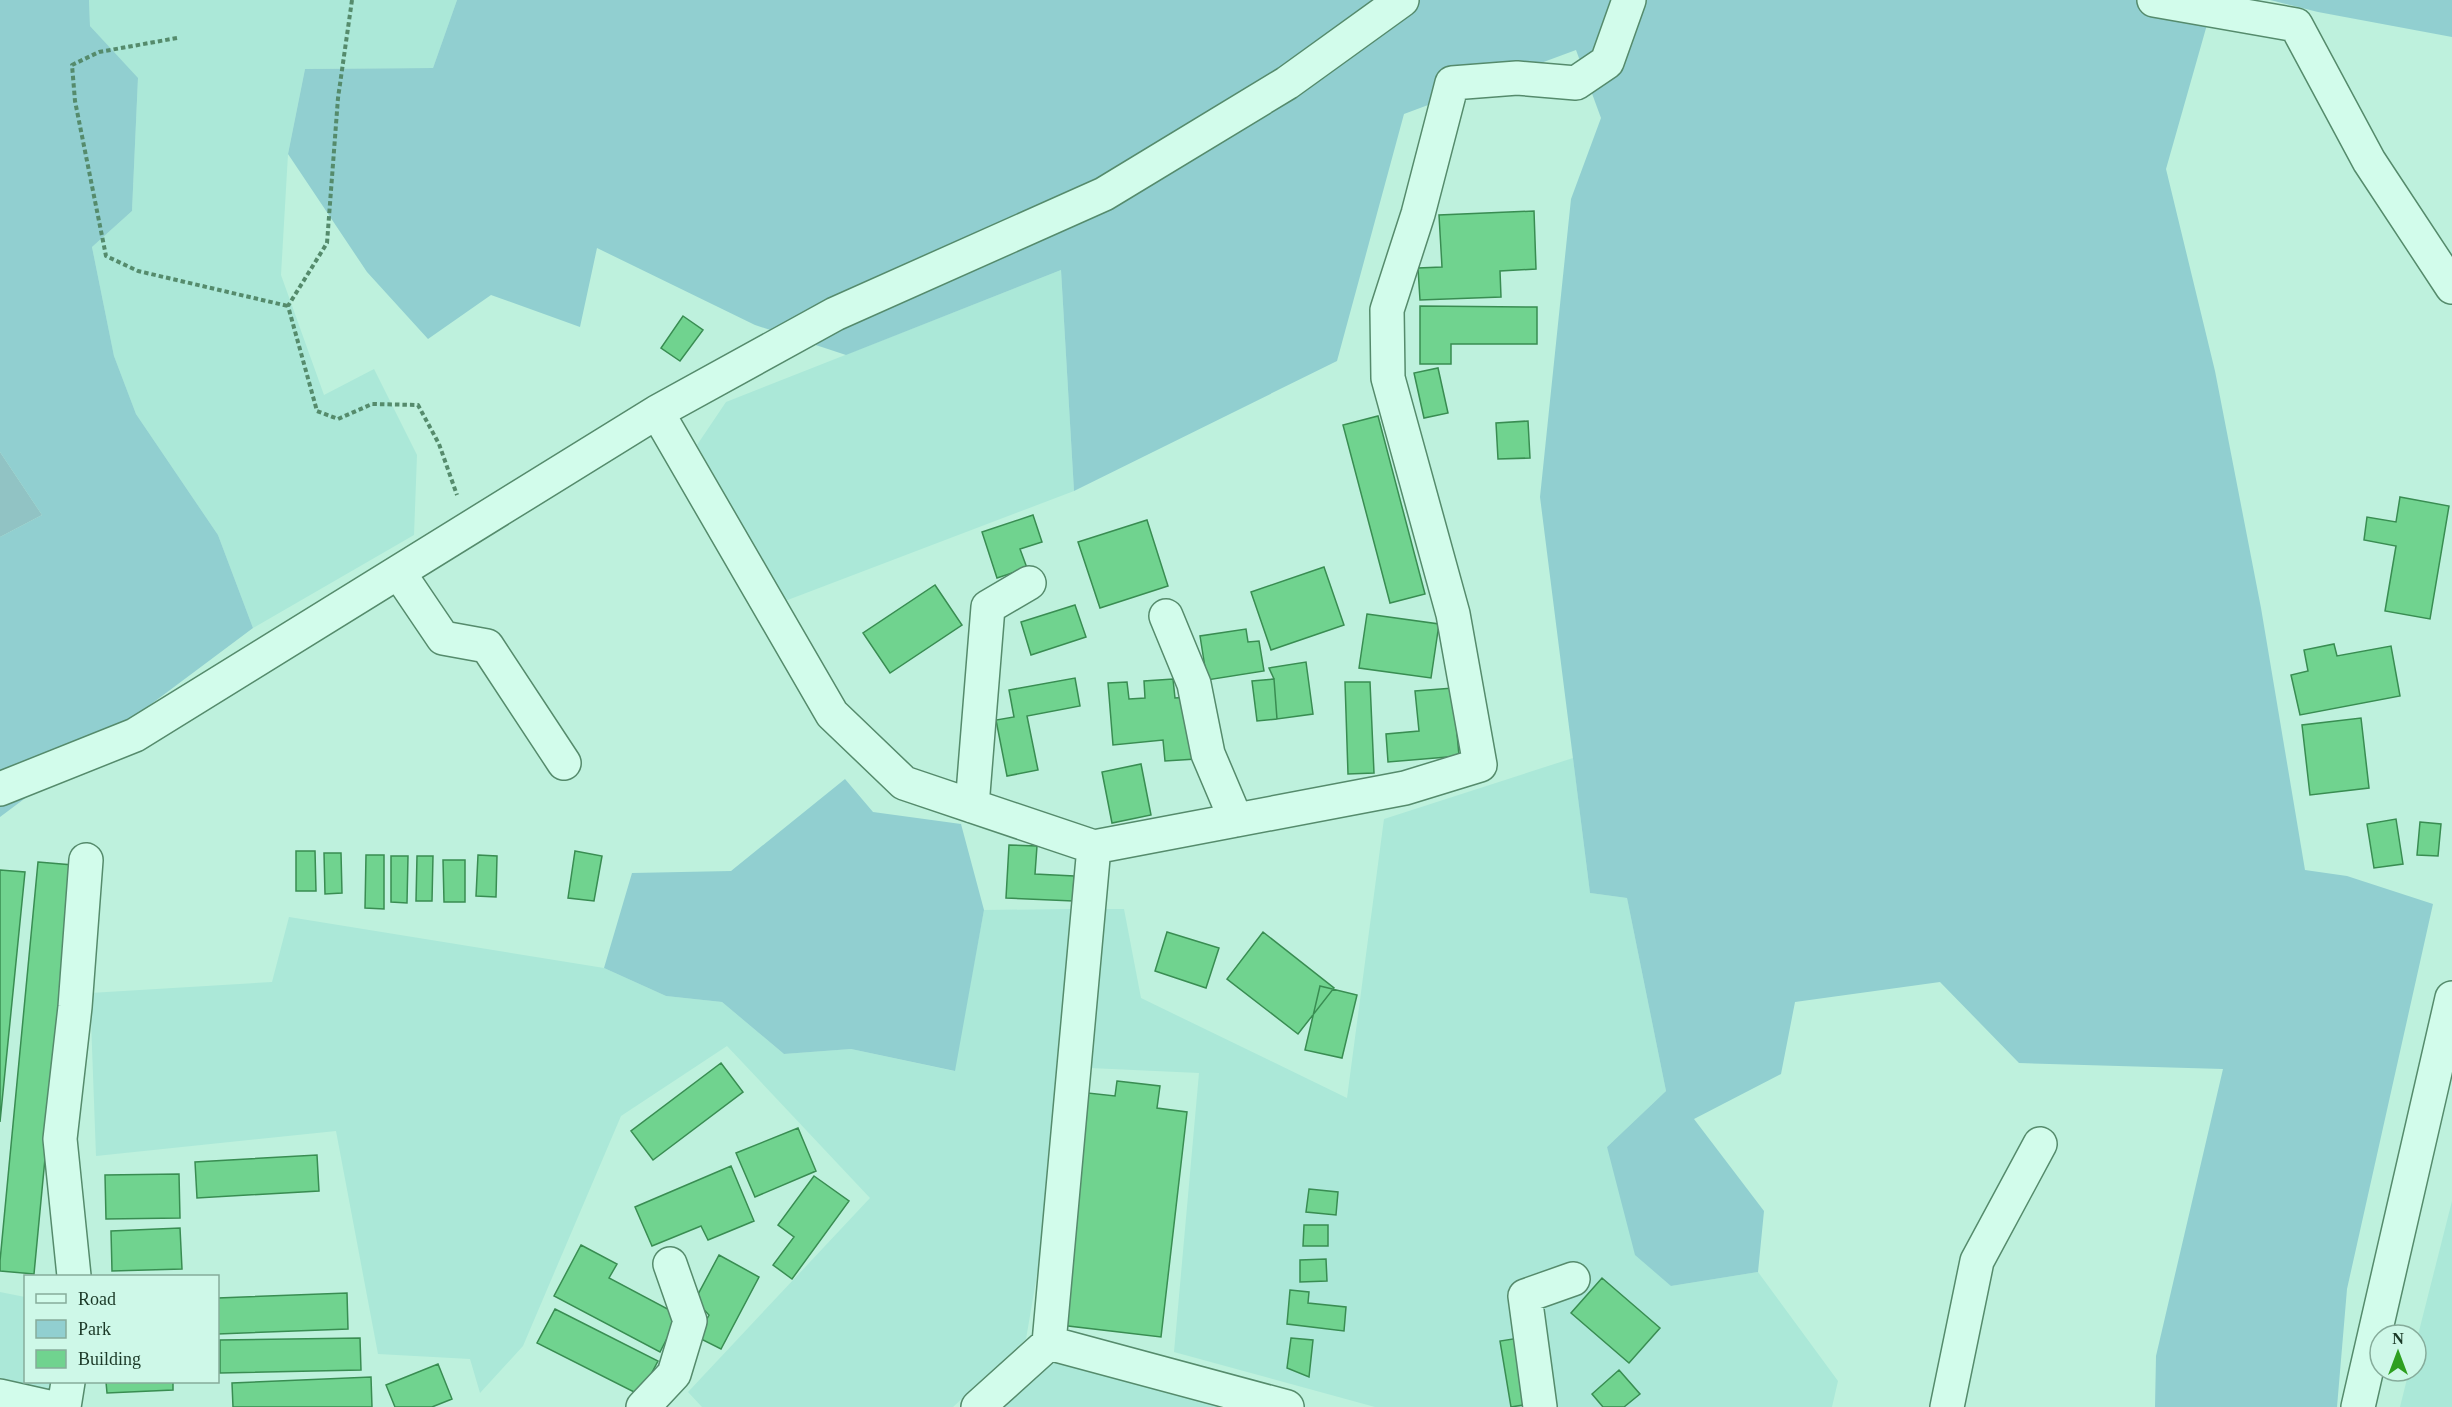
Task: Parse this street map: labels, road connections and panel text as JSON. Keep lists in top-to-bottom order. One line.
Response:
{"legend":["Road","Park","Building"],"north":"top"}
